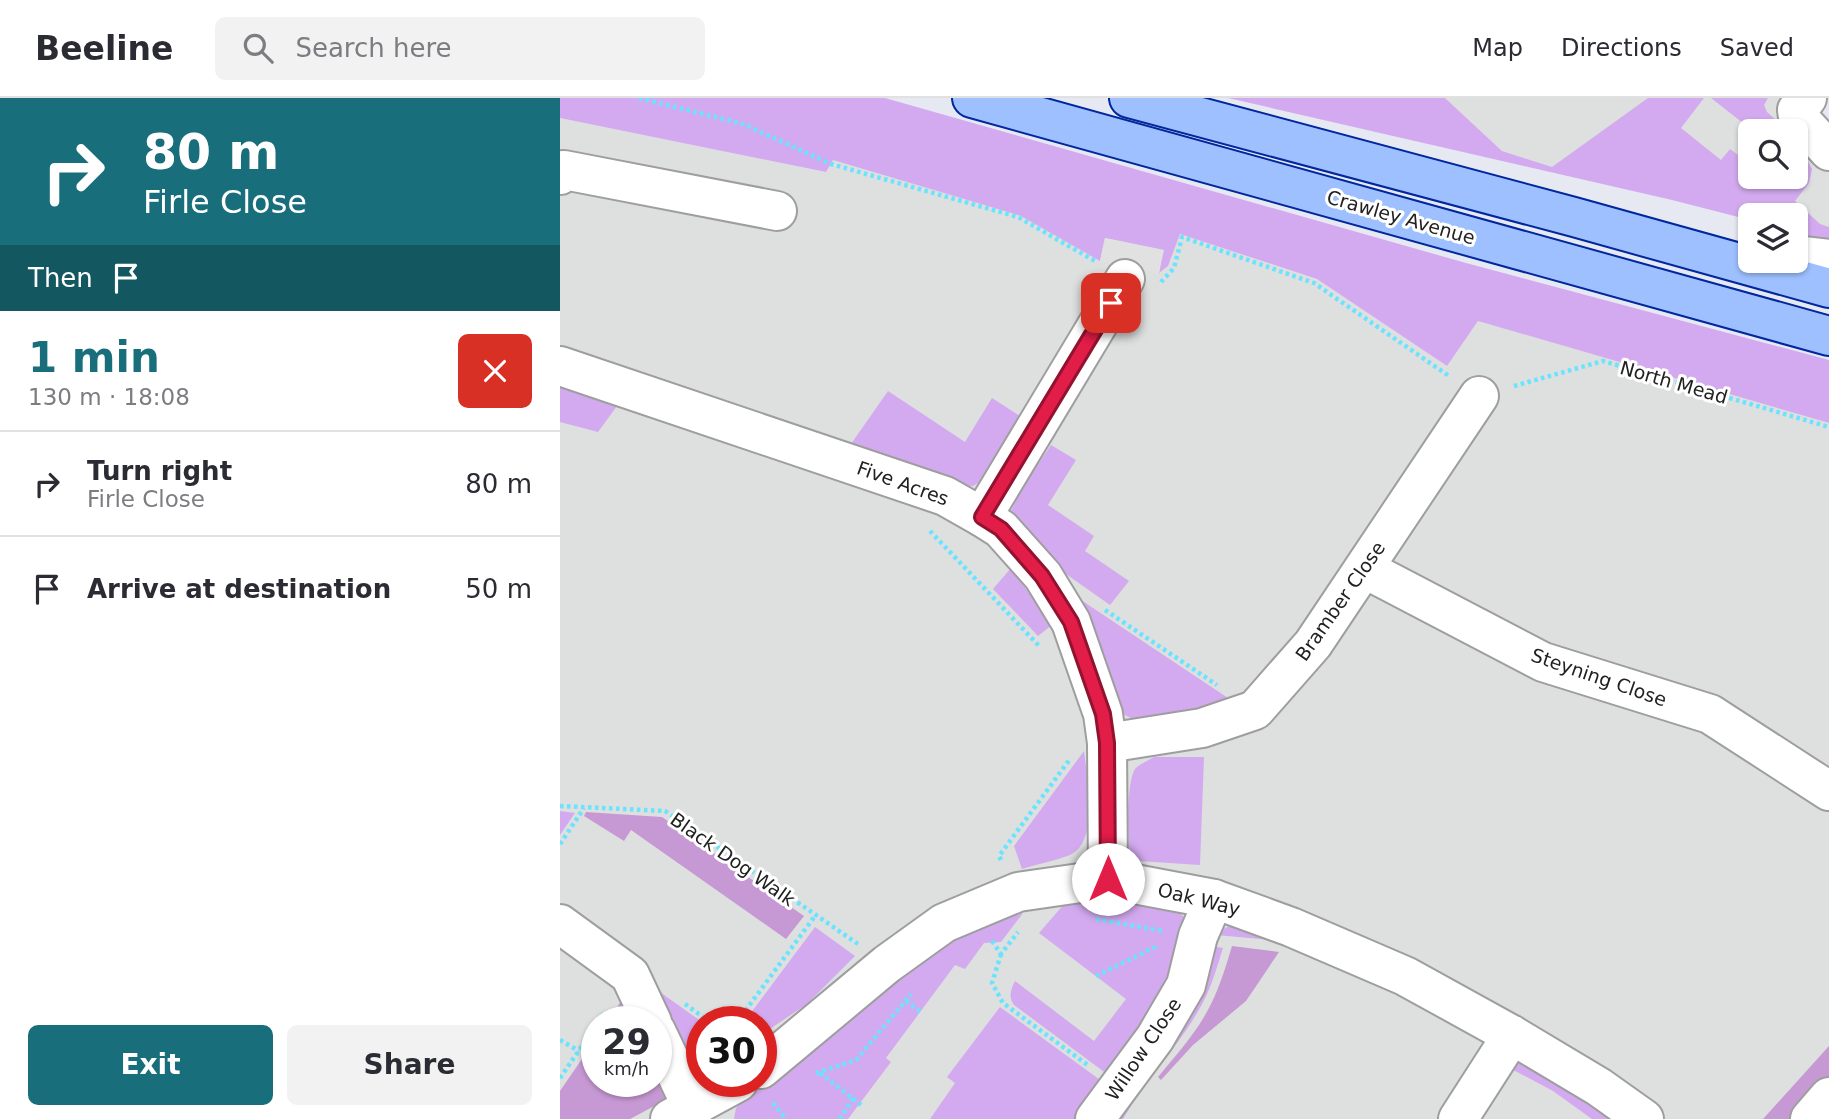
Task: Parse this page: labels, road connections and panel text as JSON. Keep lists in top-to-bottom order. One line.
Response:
{"streets":{"main road":["Crawley Avenue"],"street":["Five Acres","Bramber Close","Steyning Close","Oak Way","Willow Close"],"path":["North Mead","Black Dog Walk"]},"crossings":[["North Mead","Bramber Close"],["Five Acres","Bramber Close"],["Five Acres","Oak Way"],["Bramber Close","Steyning Close"],["Black Dog Walk","Oak Way"],["Oak Way","Willow Close"]],"page":{"header":"Beeline","search":"Search here","nav":["Map","Directions","Saved"],"turn":["80 m","Firle Close"],"then":"Then","heading":["1 min","130 m · 18:08"],"list":[{"name":"Turn right","note":"Firle Close","value":"80 m"},{"name":"Arrive at destination","value":"50 m"}],"speed":"29 km/h","limit":"30","buttons":["Exit","Share"]}}
